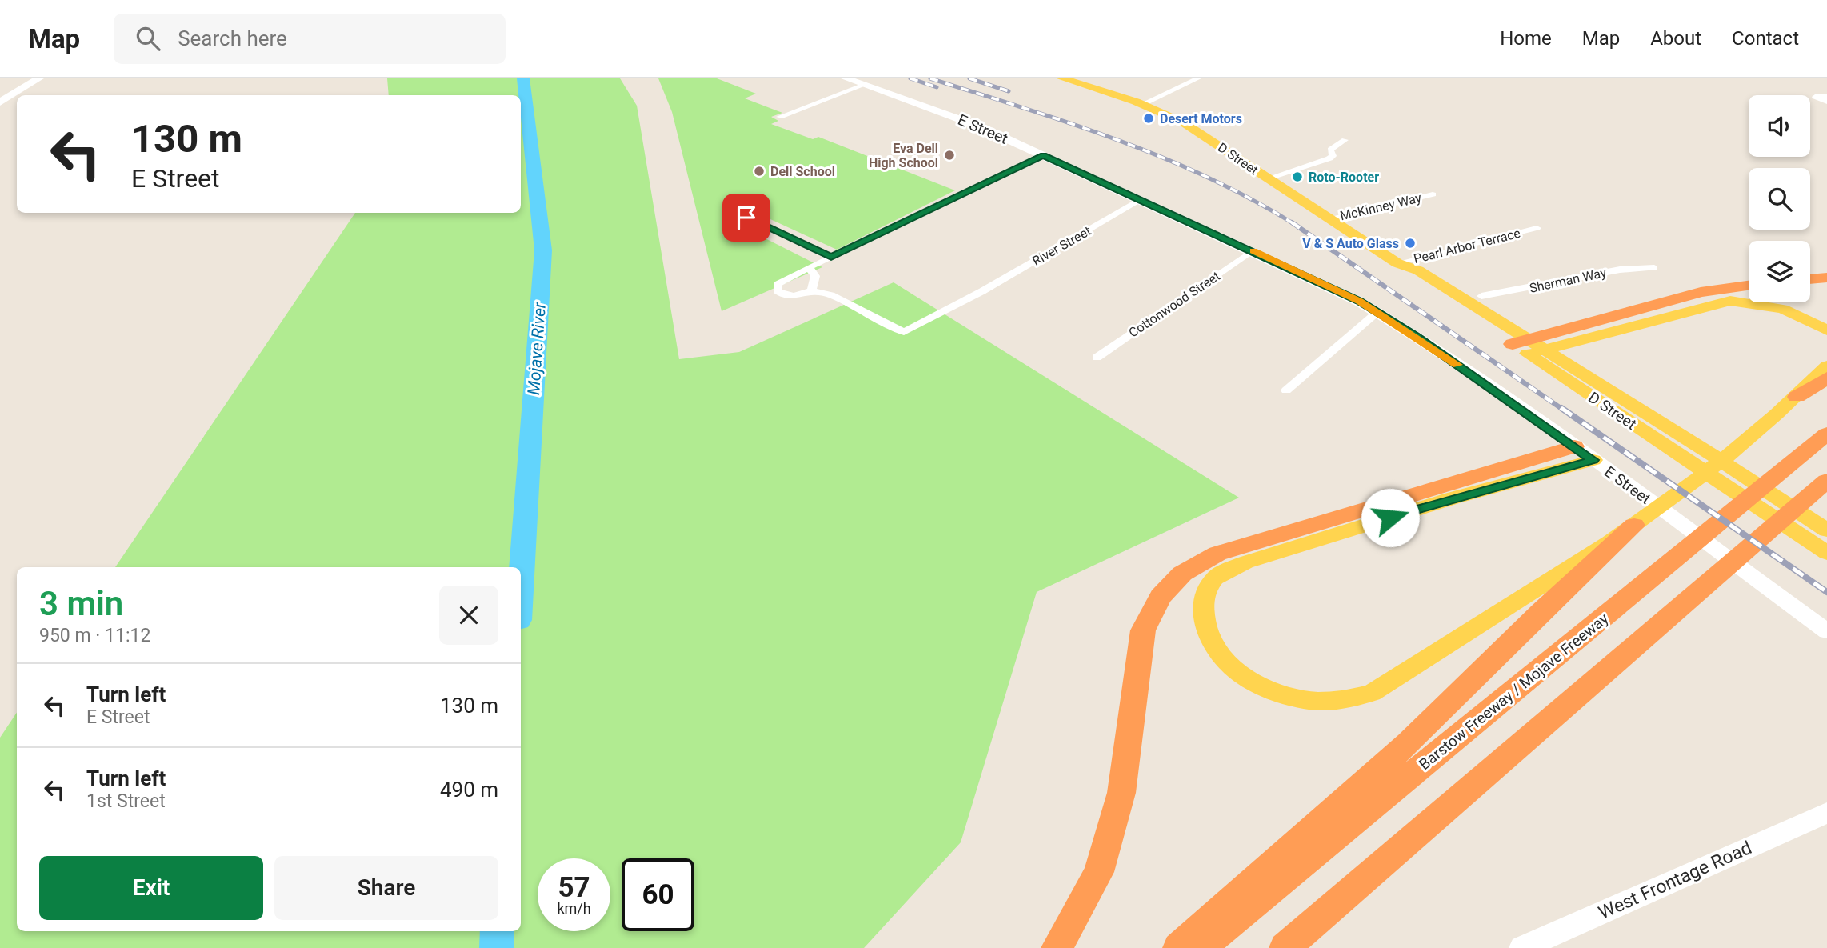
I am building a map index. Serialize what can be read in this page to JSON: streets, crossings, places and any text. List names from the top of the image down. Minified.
{"streets":{"highway":["Barstow Freeway / Mojave Freeway"],"main road":["D Street"],"street":["E Street","McKinney Way","River Street","Pearl Arbor Terrace","Sherman Way","Cottonwood Street","West Frontage Road"]},"crossings":[["E Street","River Street"],["E Street","Cottonwood Street"],["D Street","McKinney Way"],["D Street","Pearl Arbor Terrace"]],"water":["Mojave River"],"places":["Desert Motors","Eva Dell High School","Dell School","Roto-Rooter","V & S Auto Glass"],"page":{"header":"Map","search":"Search here","nav":["Home","Map","About","Contact"],"turn":["130 m","E Street"],"heading":["3 min","950 m · 11:12"],"list":[{"name":"Turn left","note":"E Street","value":"130 m"},{"name":"Turn left","note":"1st Street","value":"490 m"}],"buttons":["Exit","Share"],"speed":"57 km/h","limit":"60"}}
